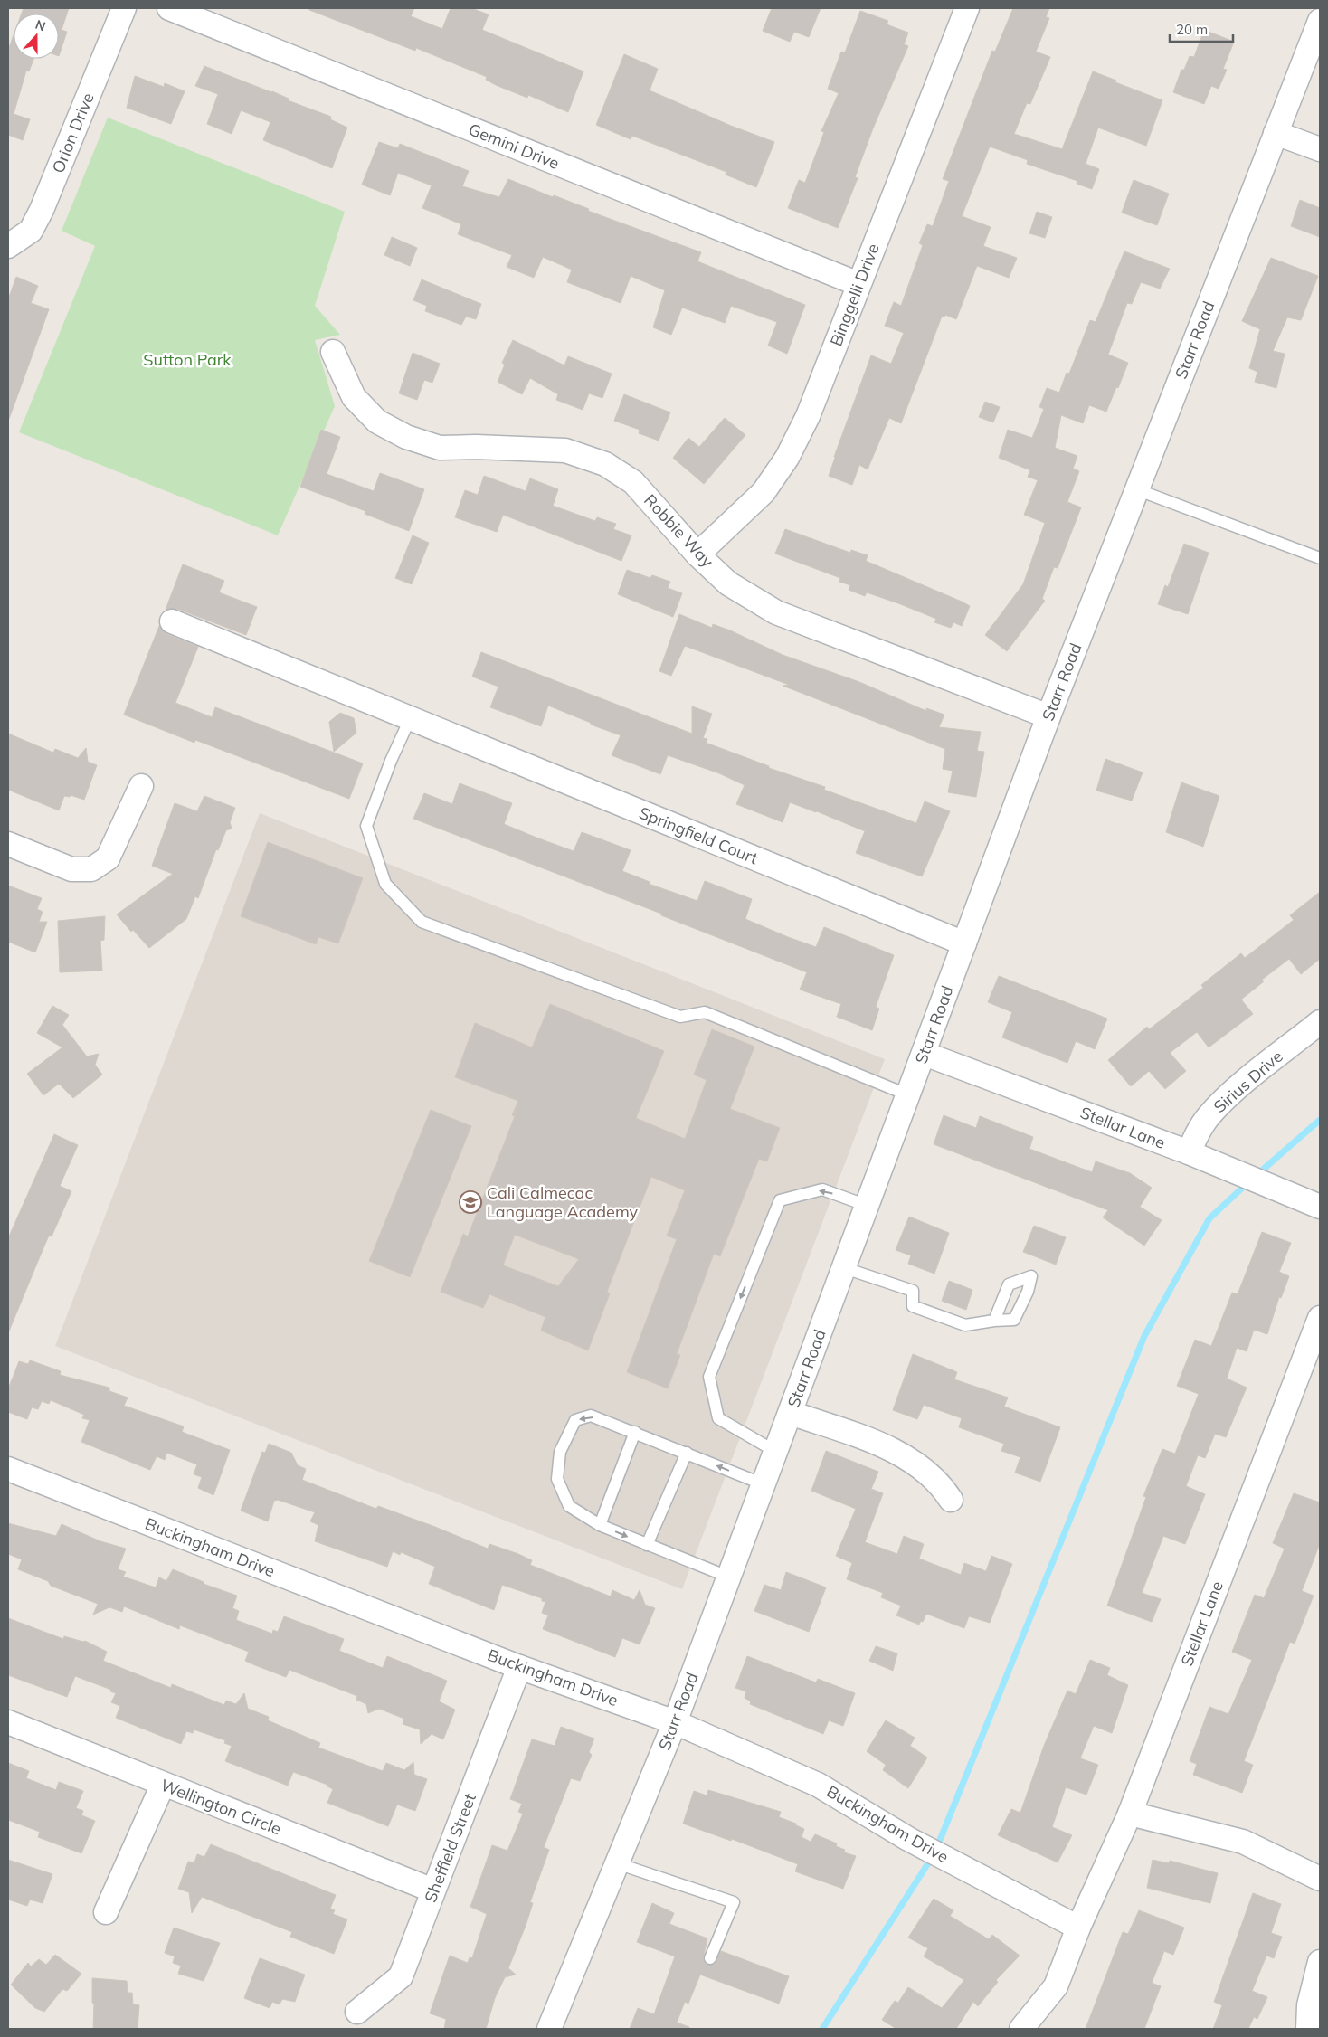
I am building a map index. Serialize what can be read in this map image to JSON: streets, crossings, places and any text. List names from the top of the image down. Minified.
{"streets":{"street":["Orion Drive","Gemini Drive","Binggelli Drive","Starr Road","Robbie Way","Springfield Court","Sirius Drive","Stellar Lane","Buckingham Drive","Wellington Circle","Sheffield Street"]},"crossings":[["Gemini Drive","Binggelli Drive"],["Binggelli Drive","Robbie Way"],["Starr Road","Robbie Way"],["Starr Road","Springfield Court"],["Starr Road","Stellar Lane"],["Starr Road","Buckingham Drive"],["Sirius Drive","Stellar Lane"],["Stellar Lane","Buckingham Drive"],["Buckingham Drive","Sheffield Street"],["Wellington Circle","Sheffield Street"]],"parks":["Sutton Park"],"places":{"school or university":["Cali Calmecac Language Academy"]},"scale_bar":"20 m","north":"top"}
